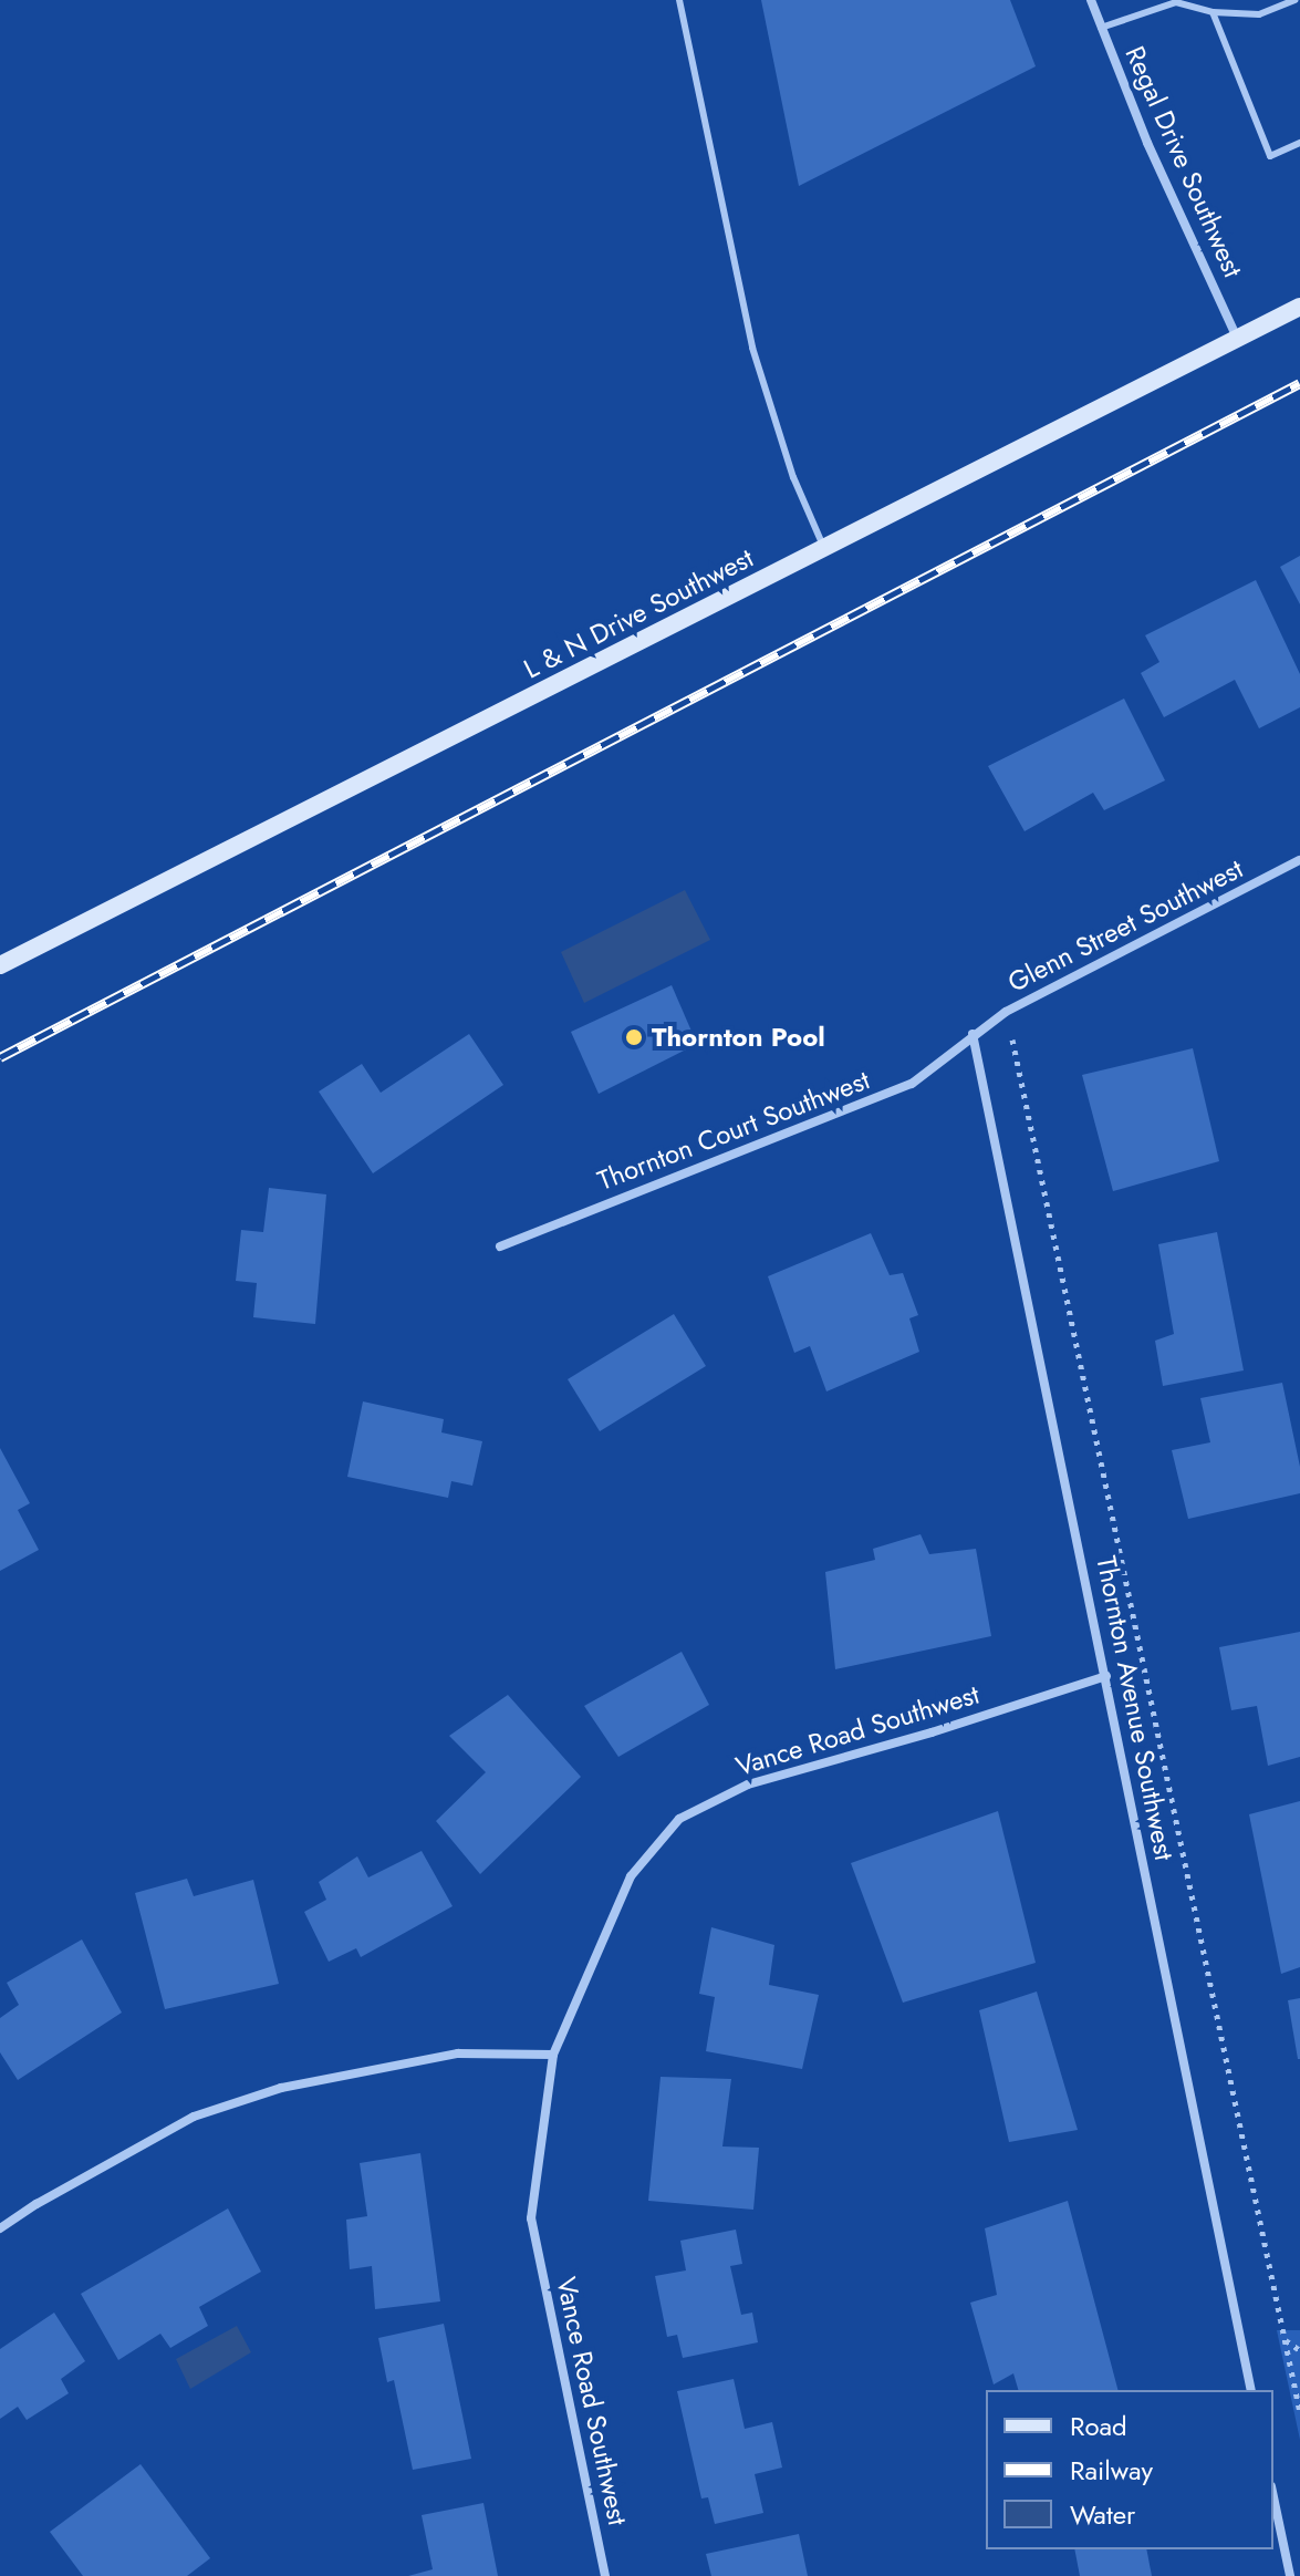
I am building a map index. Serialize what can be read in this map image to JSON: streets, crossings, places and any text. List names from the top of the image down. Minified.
{"streets":{"street":["Regal Drive Southwest","L & N Drive Southwest","Glenn Street Southwest","Thornton Court Southwest","Thornton Avenue Southwest","Vance Road Southwest"]},"crossings":[["Regal Drive Southwest","L & N Drive Southwest"],["Glenn Street Southwest","Thornton Court Southwest"],["Glenn Street Southwest","Thornton Avenue Southwest"],["Thornton Court Southwest","Thornton Avenue Southwest"],["Thornton Avenue Southwest","Vance Road Southwest"]],"places":["Thornton Pool"],"legend":["Road","Railway","Water"]}
